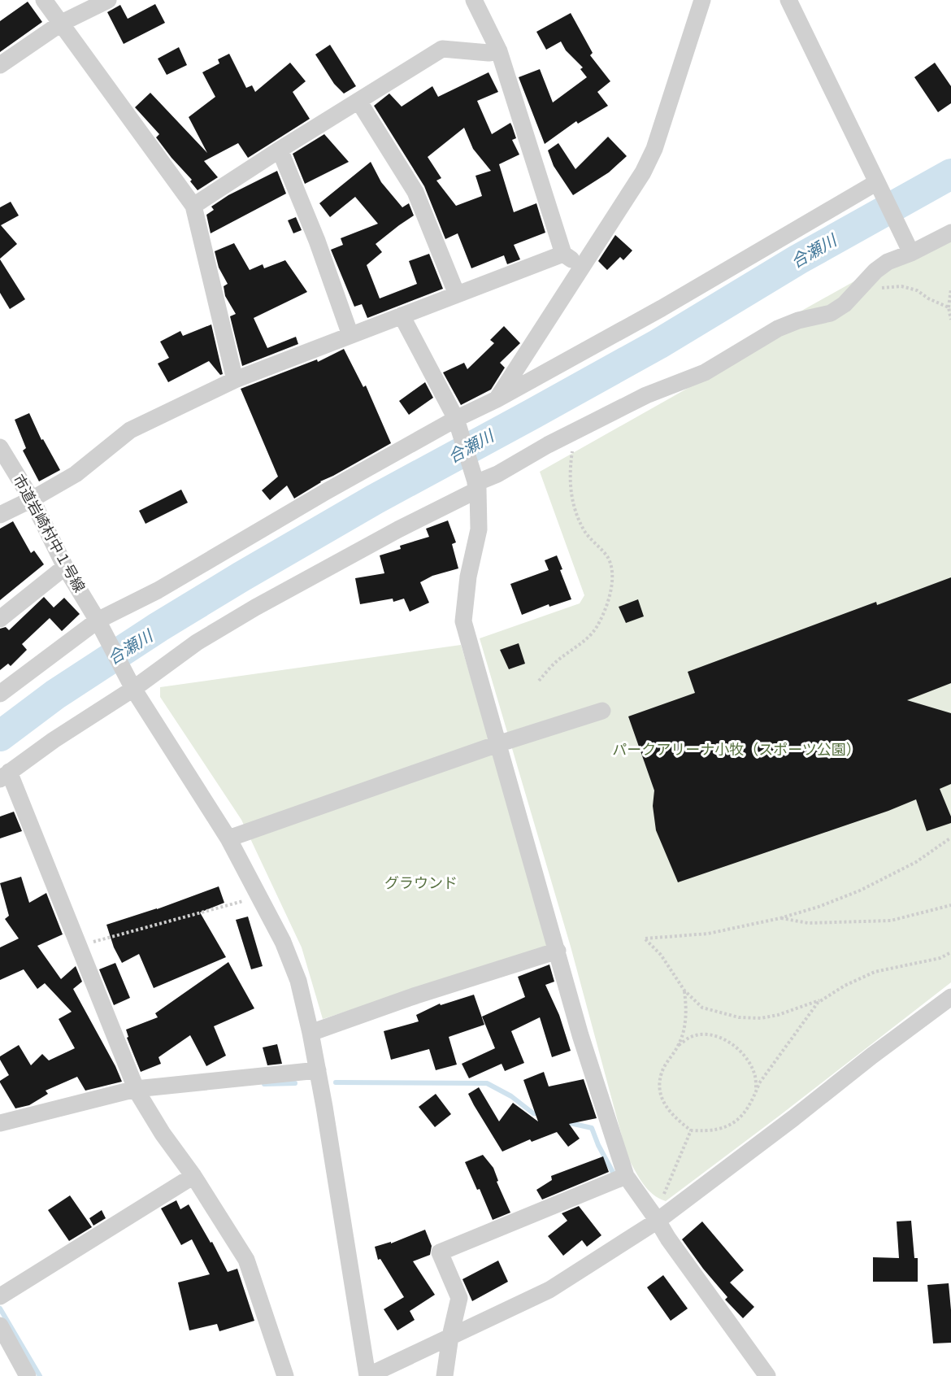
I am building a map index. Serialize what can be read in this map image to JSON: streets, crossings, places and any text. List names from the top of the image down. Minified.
{"streets":{"street":["市道岩崎村中１号線"]},"water":["合瀬川"],"parks":["パークアリーナ小牧（スポーツ公園）","グラウンド"]}
